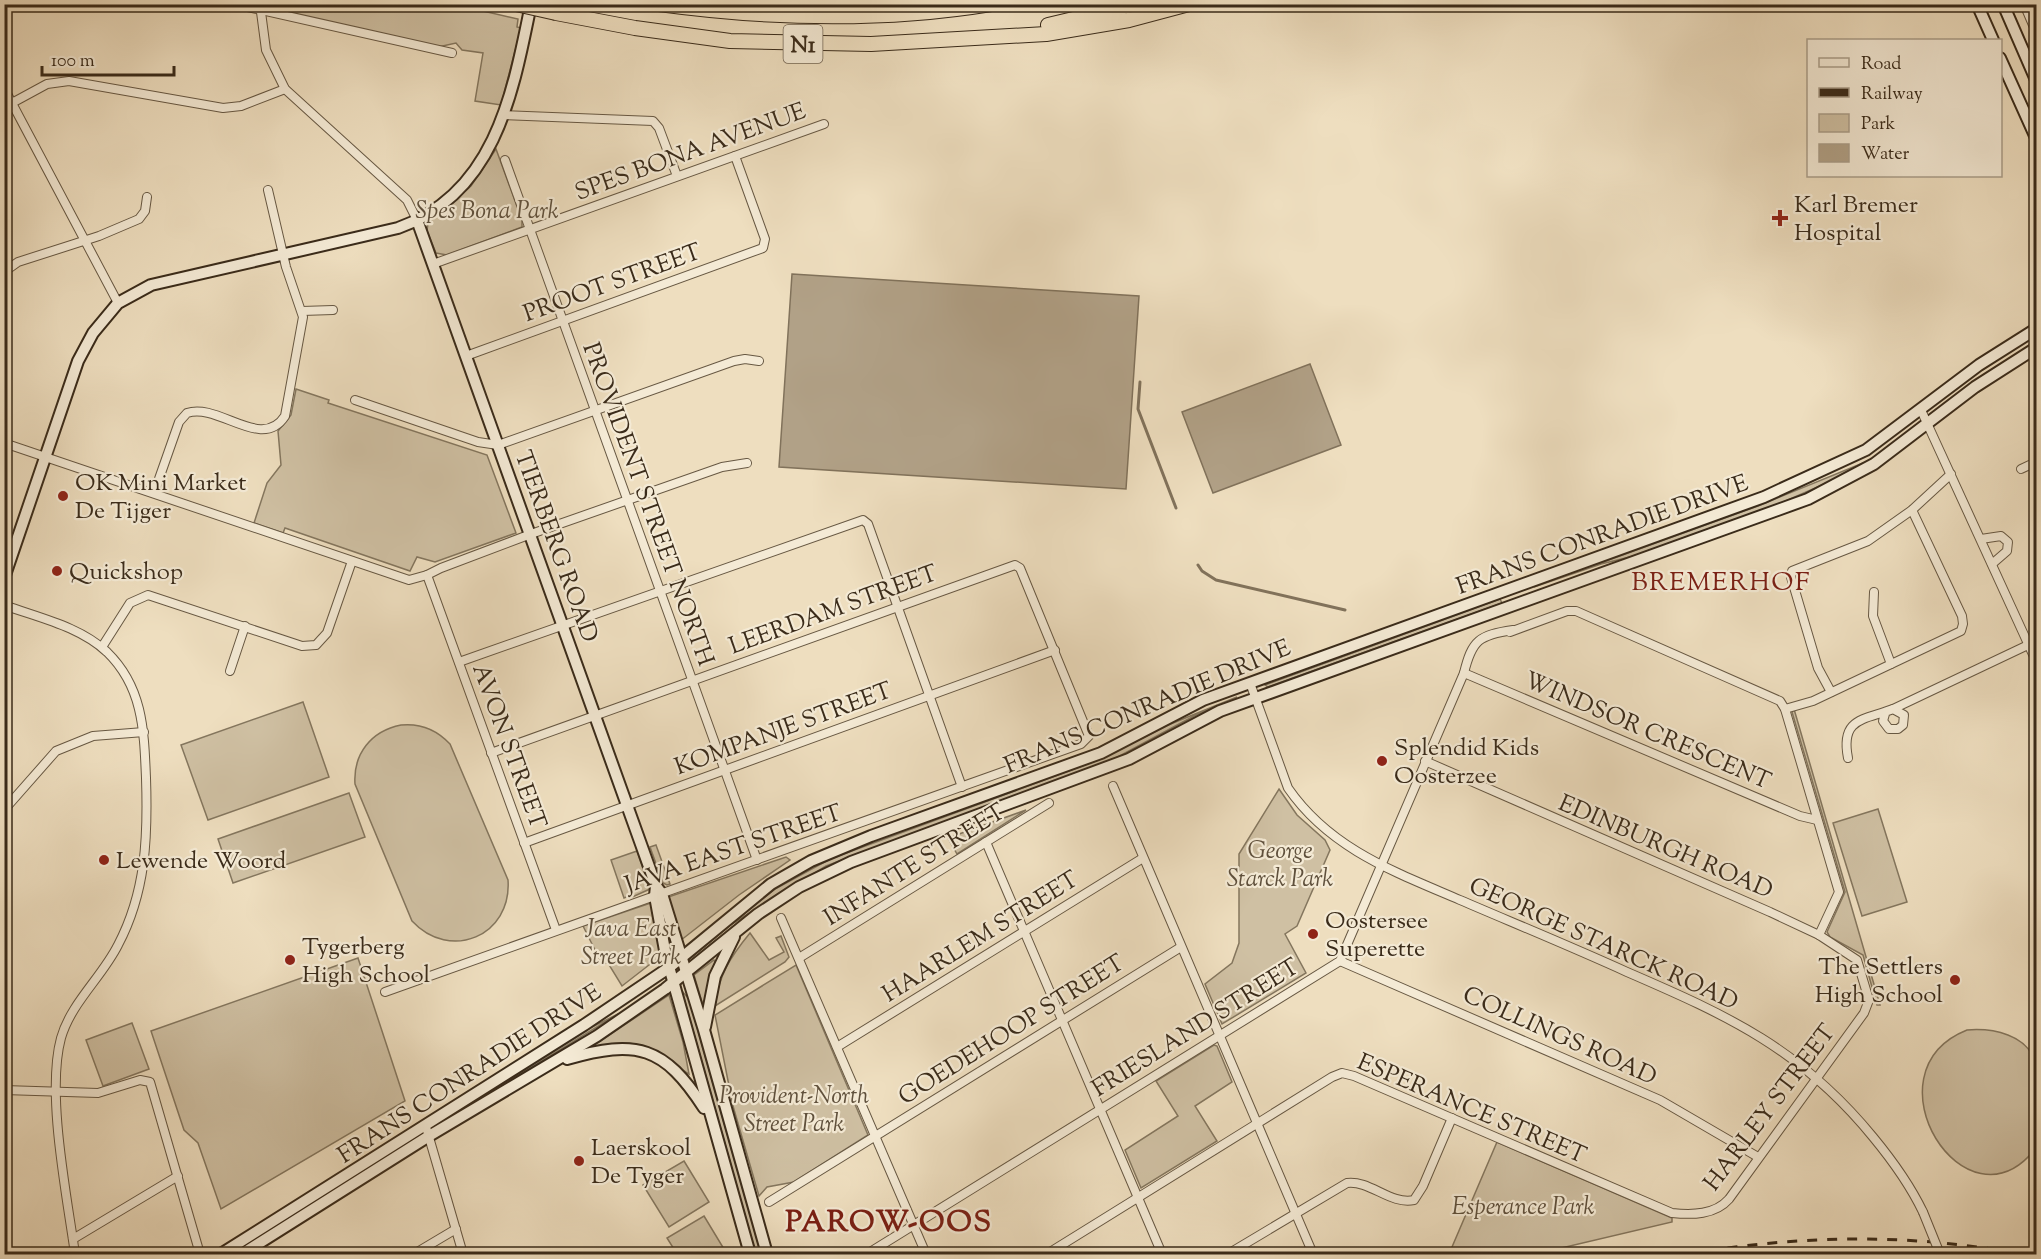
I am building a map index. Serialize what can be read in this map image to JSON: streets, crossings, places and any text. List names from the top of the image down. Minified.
{"streets":{"highway":["N1"],"main road":["FRANS CONRADIE DRIVE","TIERBERG ROAD"],"street":["SPES BONA AVENUE","PROOT STREET","PROVIDENT STREET NORTH","LEERDAM STREET","KOMPANJE STREET","WINDSOR CRESCENT","AVON STREET","EDINBURGH ROAD","JAVA EAST STREET","INFANTE STREET","HAARLEM STREET","GEORGE STARCK ROAD","FRIESLAND STREET","GOEDEHOOP STREET","COLLINGS ROAD","HARLEY STREET","ESPERANCE STREET"]},"crossings":[["SPES BONA AVENUE","PROOT STREET"],["SPES BONA AVENUE","PROVIDENT STREET NORTH"],["SPES BONA AVENUE","TIERBERG ROAD"],["PROOT STREET","PROVIDENT STREET NORTH"],["PROOT STREET","TIERBERG ROAD"],["PROVIDENT STREET NORTH","LEERDAM STREET"],["PROVIDENT STREET NORTH","KOMPANJE STREET"],["PROVIDENT STREET NORTH","JAVA EAST STREET"],["FRANS CONRADIE DRIVE","TIERBERG ROAD"],["FRANS CONRADIE DRIVE","GEORGE STARCK ROAD"],["TIERBERG ROAD","LEERDAM STREET"],["TIERBERG ROAD","KOMPANJE STREET"],["TIERBERG ROAD","JAVA EAST STREET"],["LEERDAM STREET","KOMPANJE STREET"],["LEERDAM STREET","AVON STREET"],["LEERDAM STREET","JAVA EAST STREET"],["KOMPANJE STREET","AVON STREET"],["KOMPANJE STREET","JAVA EAST STREET"],["AVON STREET","JAVA EAST STREET"],["EDINBURGH ROAD","HARLEY STREET"],["GEORGE STARCK ROAD","HARLEY STREET"],["FRIESLAND STREET","COLLINGS ROAD"],["COLLINGS ROAD","HARLEY STREET"],["HARLEY STREET","ESPERANCE STREET"]],"districts":["BREMERHOF","PAROW-OOS"],"parks":["Spes Bona Park","George Starck Park","Java East Street Park","Provident-North Street Park","Esperance Park"],"places":{"health":["Karl Bremer Hospital"],"other":["OK Mini Market De Tijger","Quickshop","Splendid Kids Oosterzee","Lewende Woord","Oostersee Superette","Tygerberg High School","The Settlers High School","Laerskool De Tyger"]},"legend":["Road","Railway","Park","Water"],"scale_bar":"100 m"}
